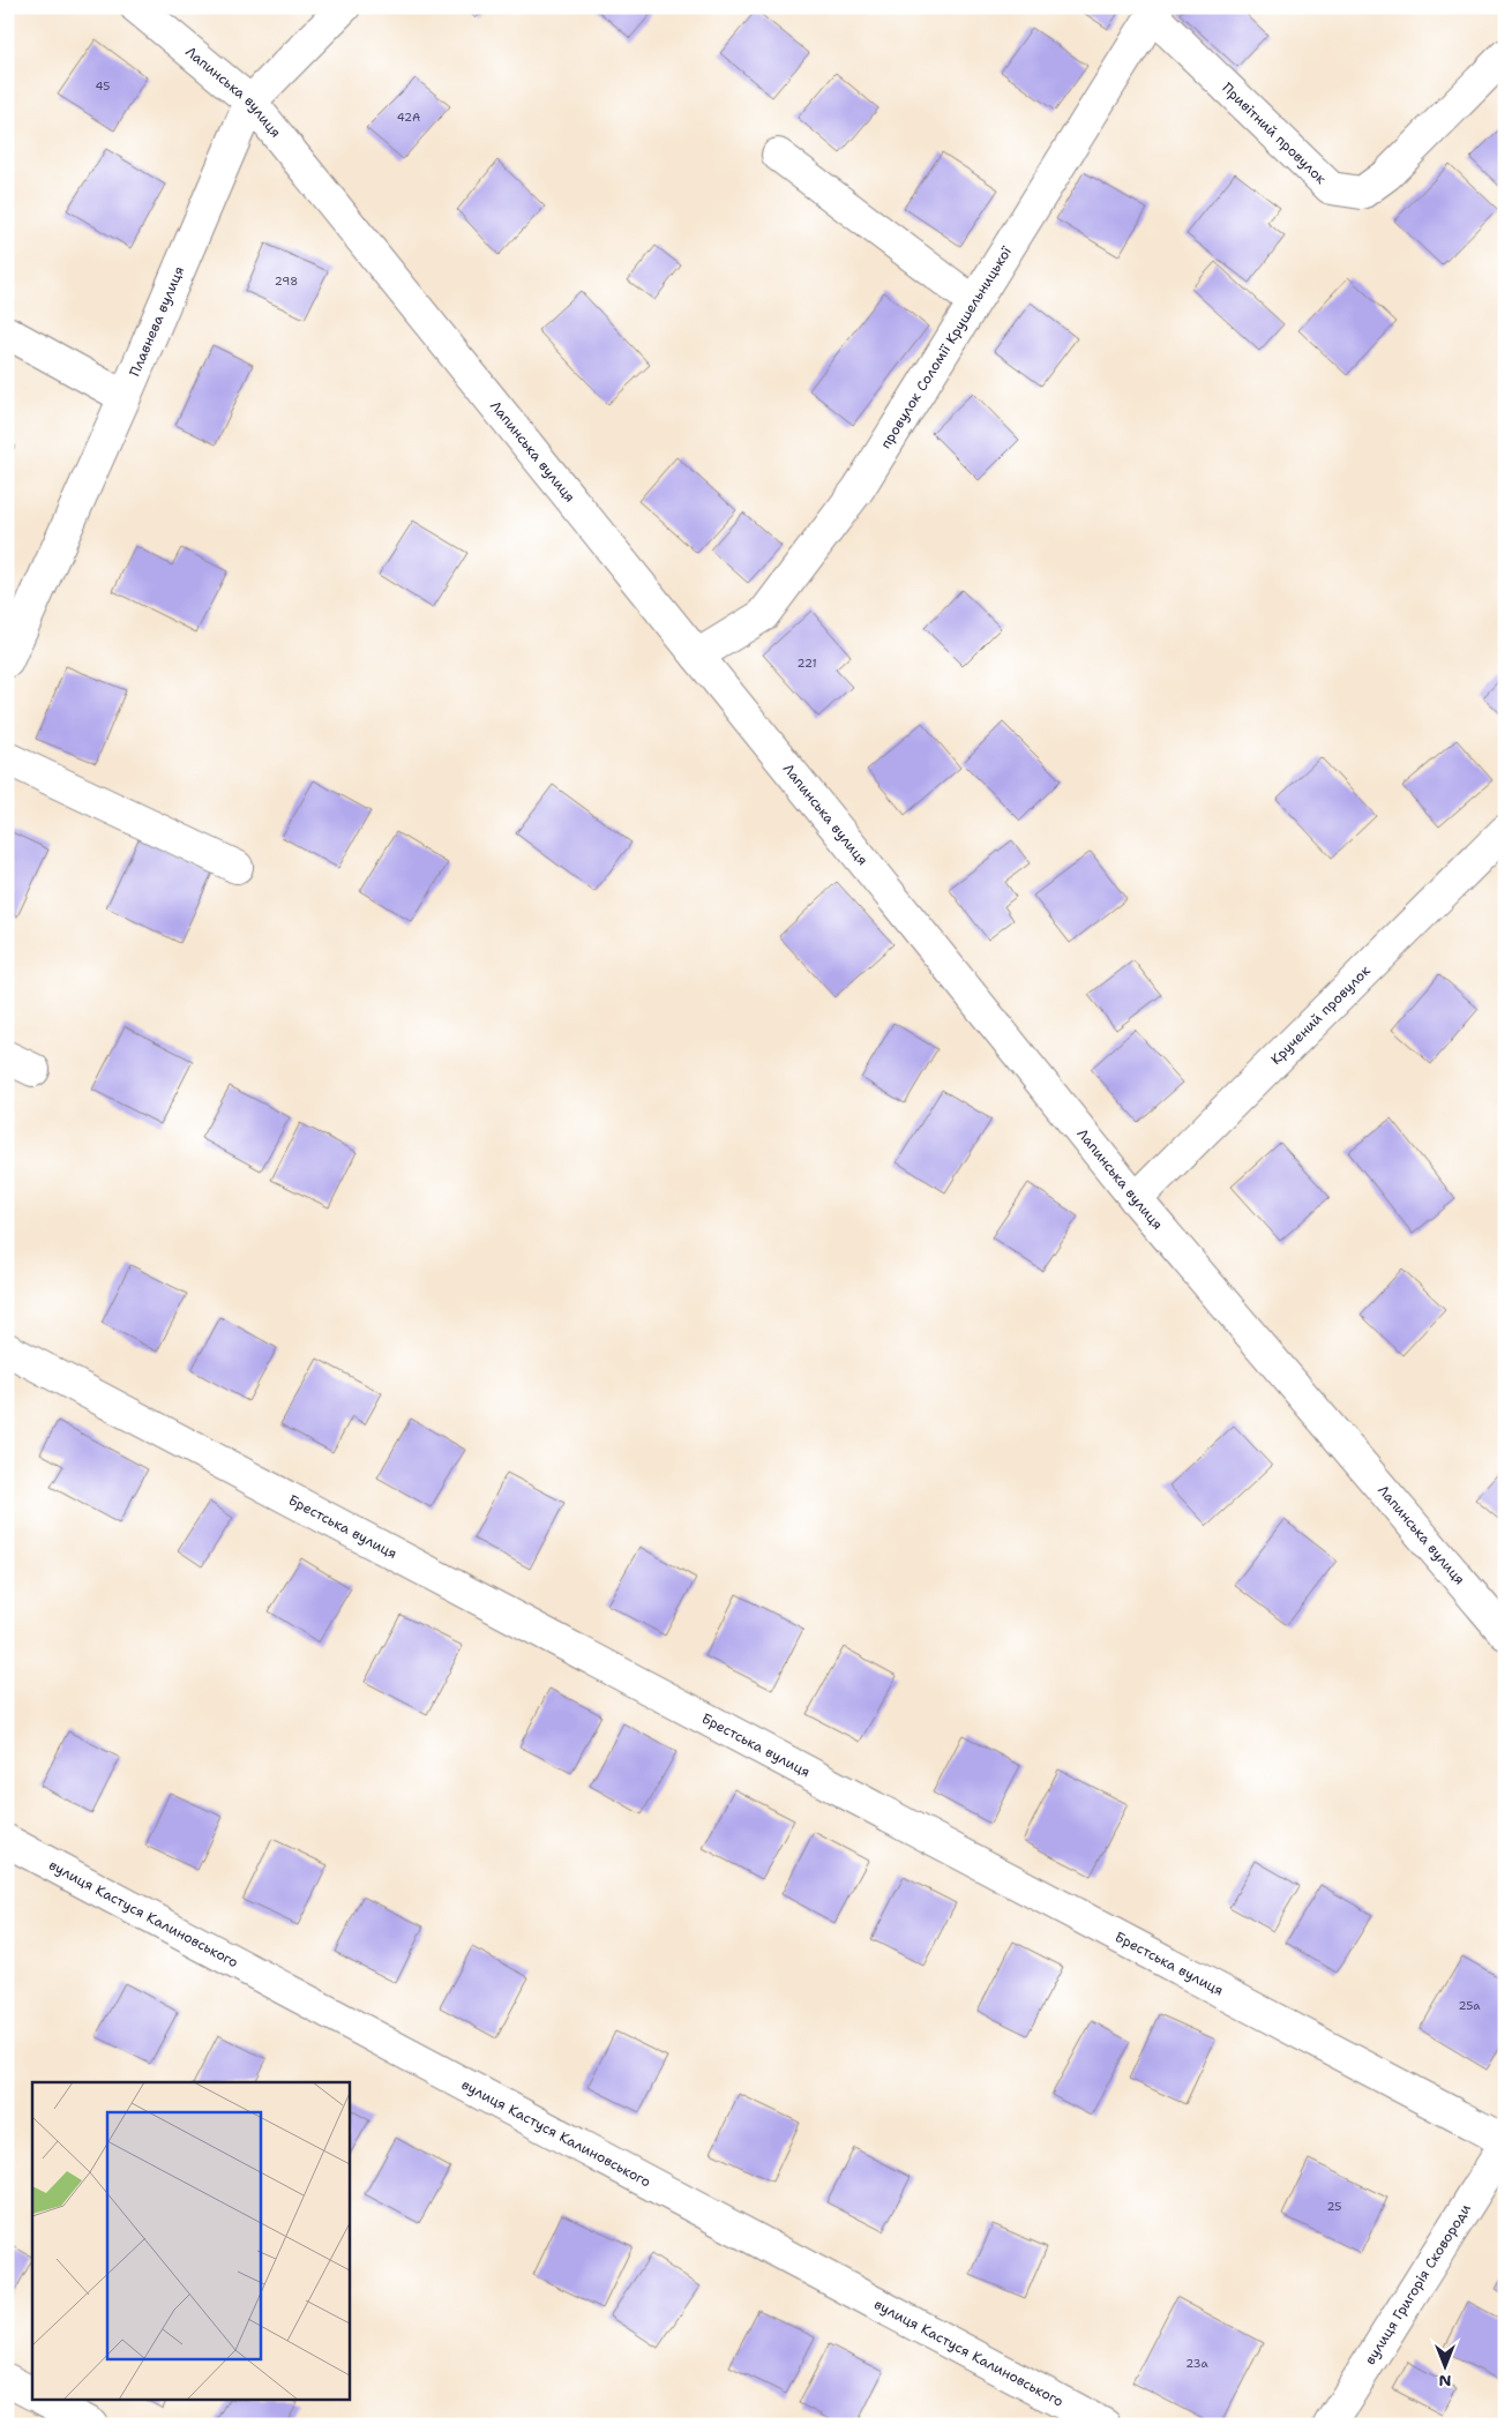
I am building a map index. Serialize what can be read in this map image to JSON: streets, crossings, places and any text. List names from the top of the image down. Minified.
{"streets":{"street":["Лапинська вулиця","Привітний провулок","Плавнева вулиця","провулок Соломії Крушельницької","Кручений провулок","Брестська вулиця","вулиця Кастуся Калиновського","вулиця Григорія Сковороди"]},"crossings":[["Лапинська вулиця","Плавнева вулиця"],["Лапинська вулиця","провулок Соломії Крушельницької"],["Лапинська вулиця","Кручений провулок"],["Привітний провулок","провулок Соломії Крушельницької"],["Брестська вулиця","вулиця Григорія Сковороди"]],"house_numbers":["45","42А","298","221","25а","25","23а"],"north":"bottom"}
